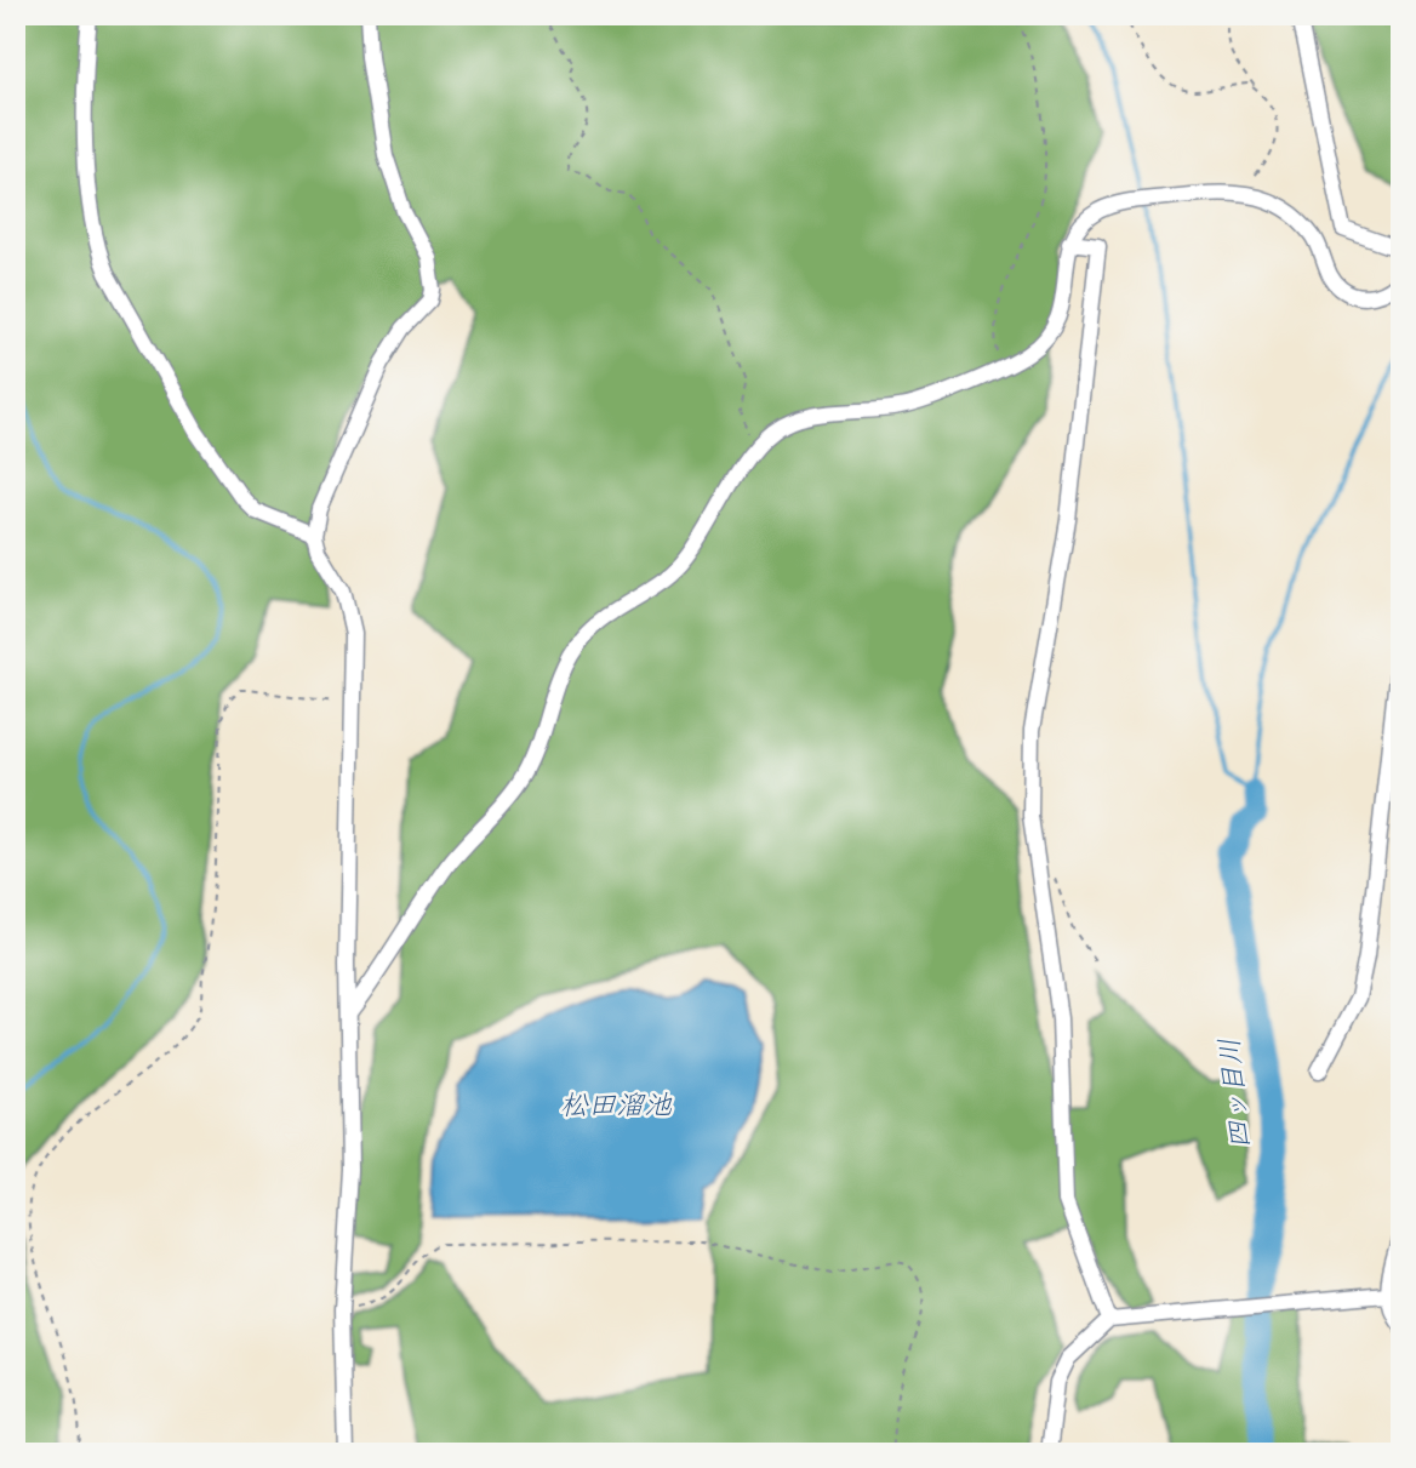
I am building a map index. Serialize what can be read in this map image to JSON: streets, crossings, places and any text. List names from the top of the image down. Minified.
{"water":["四ッ目川","松田溜池"]}
